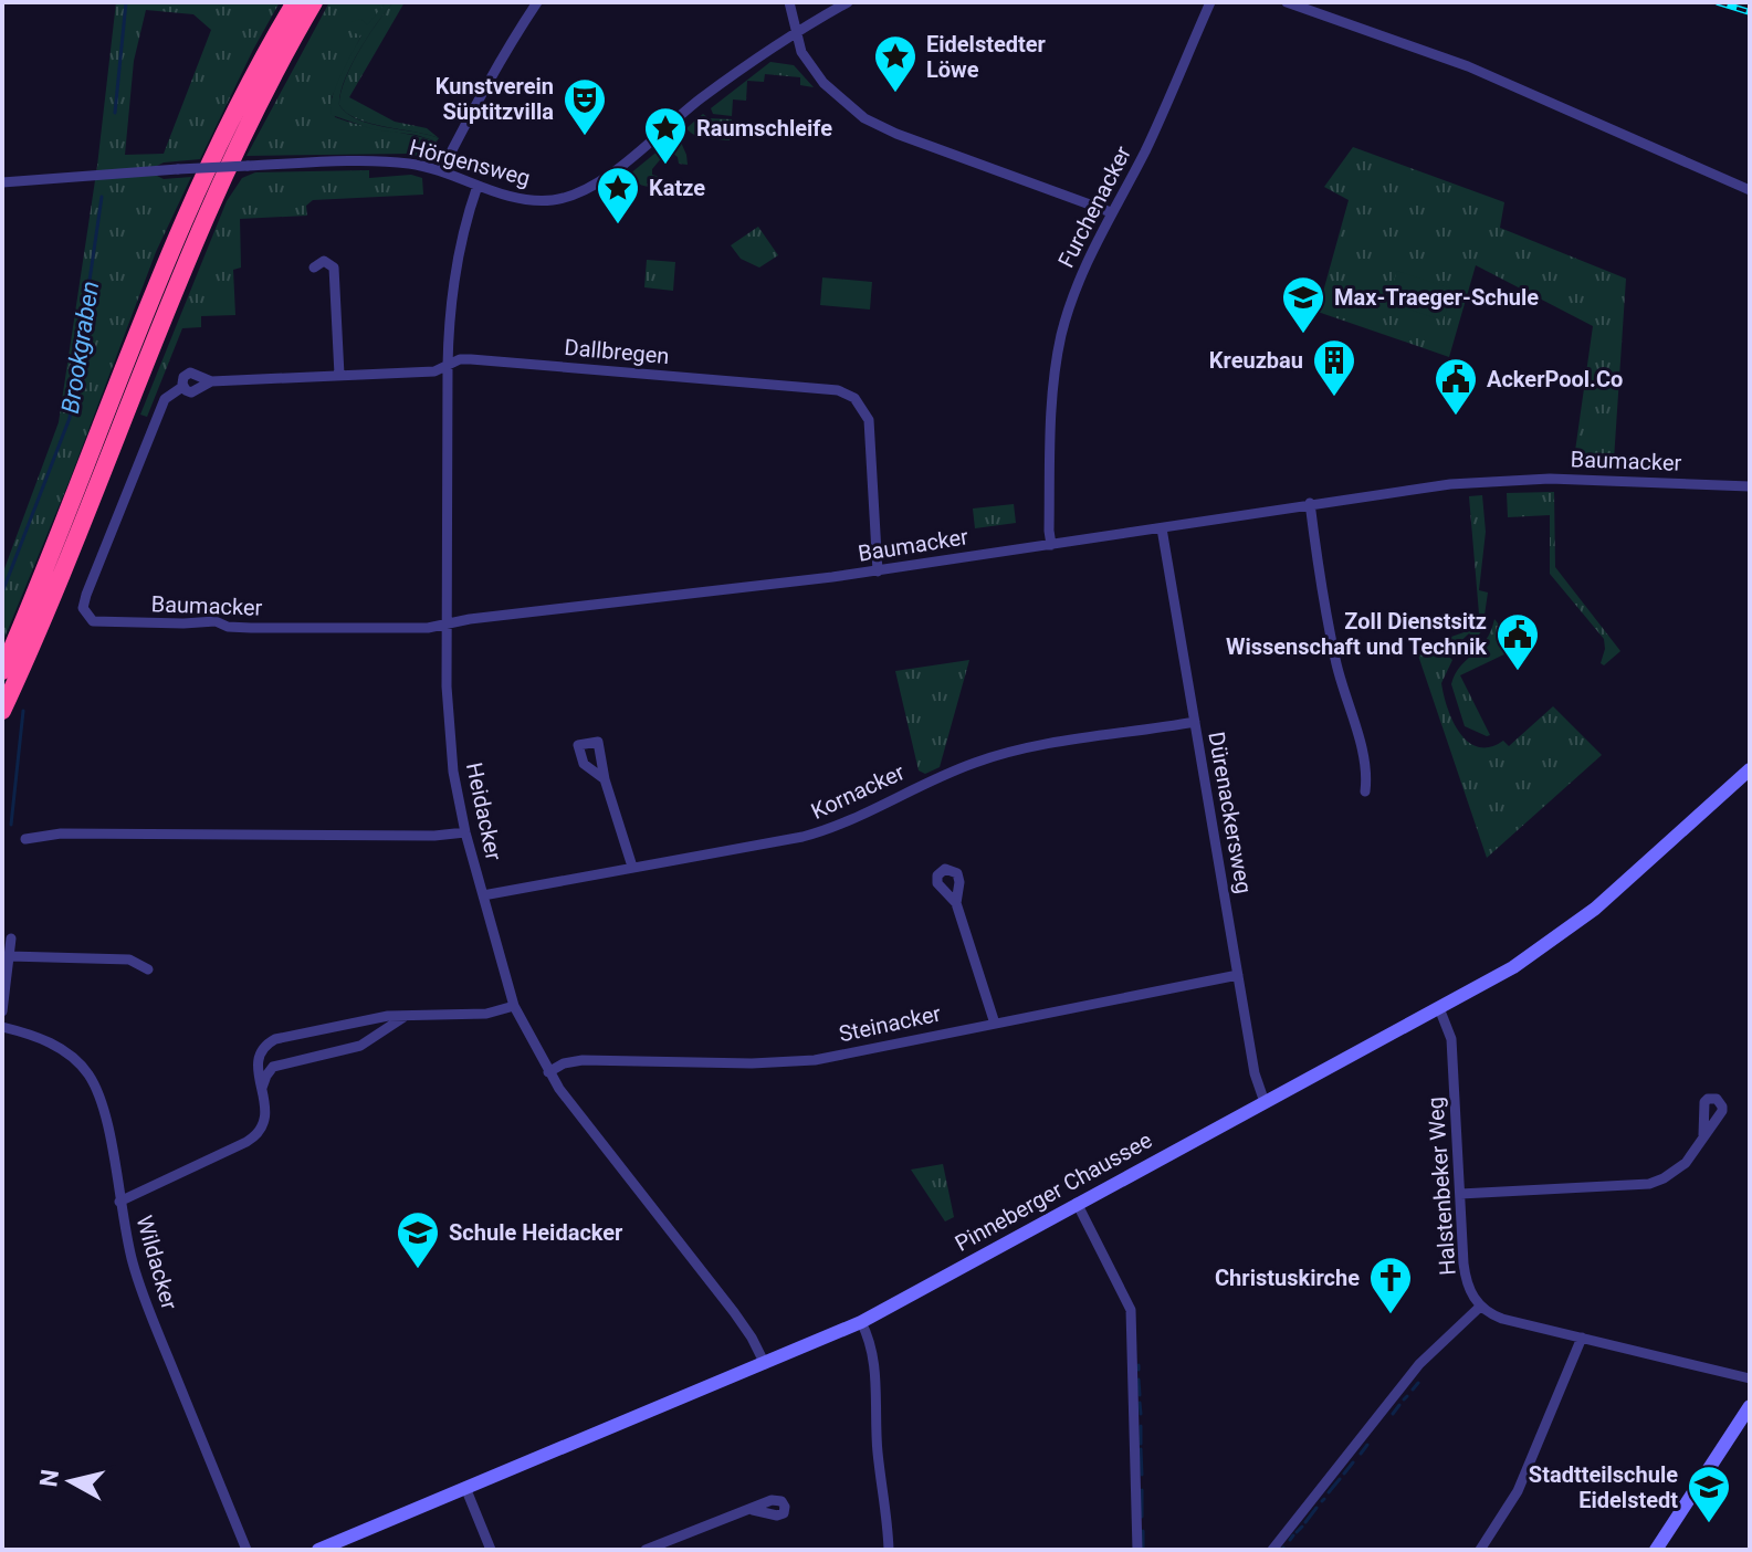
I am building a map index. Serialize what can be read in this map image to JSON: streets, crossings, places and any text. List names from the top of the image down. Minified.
{"streets":{"main road":["Pinneberger Chaussee"],"street":["Hörgensweg","Furchenacker","Dallbregen","Baumacker","Kornacker","Heidacker","Dürenackersweg","Steinacker","Halstenbeker Weg","Wildacker"]},"crossings":[["Hörgensweg","Heidacker"],["Furchenacker","Baumacker"],["Dallbregen","Baumacker"],["Dallbregen","Heidacker"],["Baumacker","Heidacker"],["Baumacker","Dürenackersweg"],["Kornacker","Heidacker"],["Kornacker","Dürenackersweg"],["Heidacker","Steinacker"],["Heidacker","Pinneberger Chaussee"],["Dürenackersweg","Steinacker"],["Dürenackersweg","Pinneberger Chaussee"],["Halstenbeker Weg","Pinneberger Chaussee"]],"water":["Brookgraben"],"places":{"place":["Eidelstedter Löwe","Raumschleife","Katze"],"theatre":["Kunstverein Süptitzvilla"],"school or university":["Max-Traeger-Schule","Schule Heidacker","Stadtteilschule Eidelstedt"],"building":["Kreuzbau"],"public building":["AckerPool.Co","Zoll Dienstsitz Wissenschaft und Technik"],"church":["Christuskirche"]},"north":"left"}
